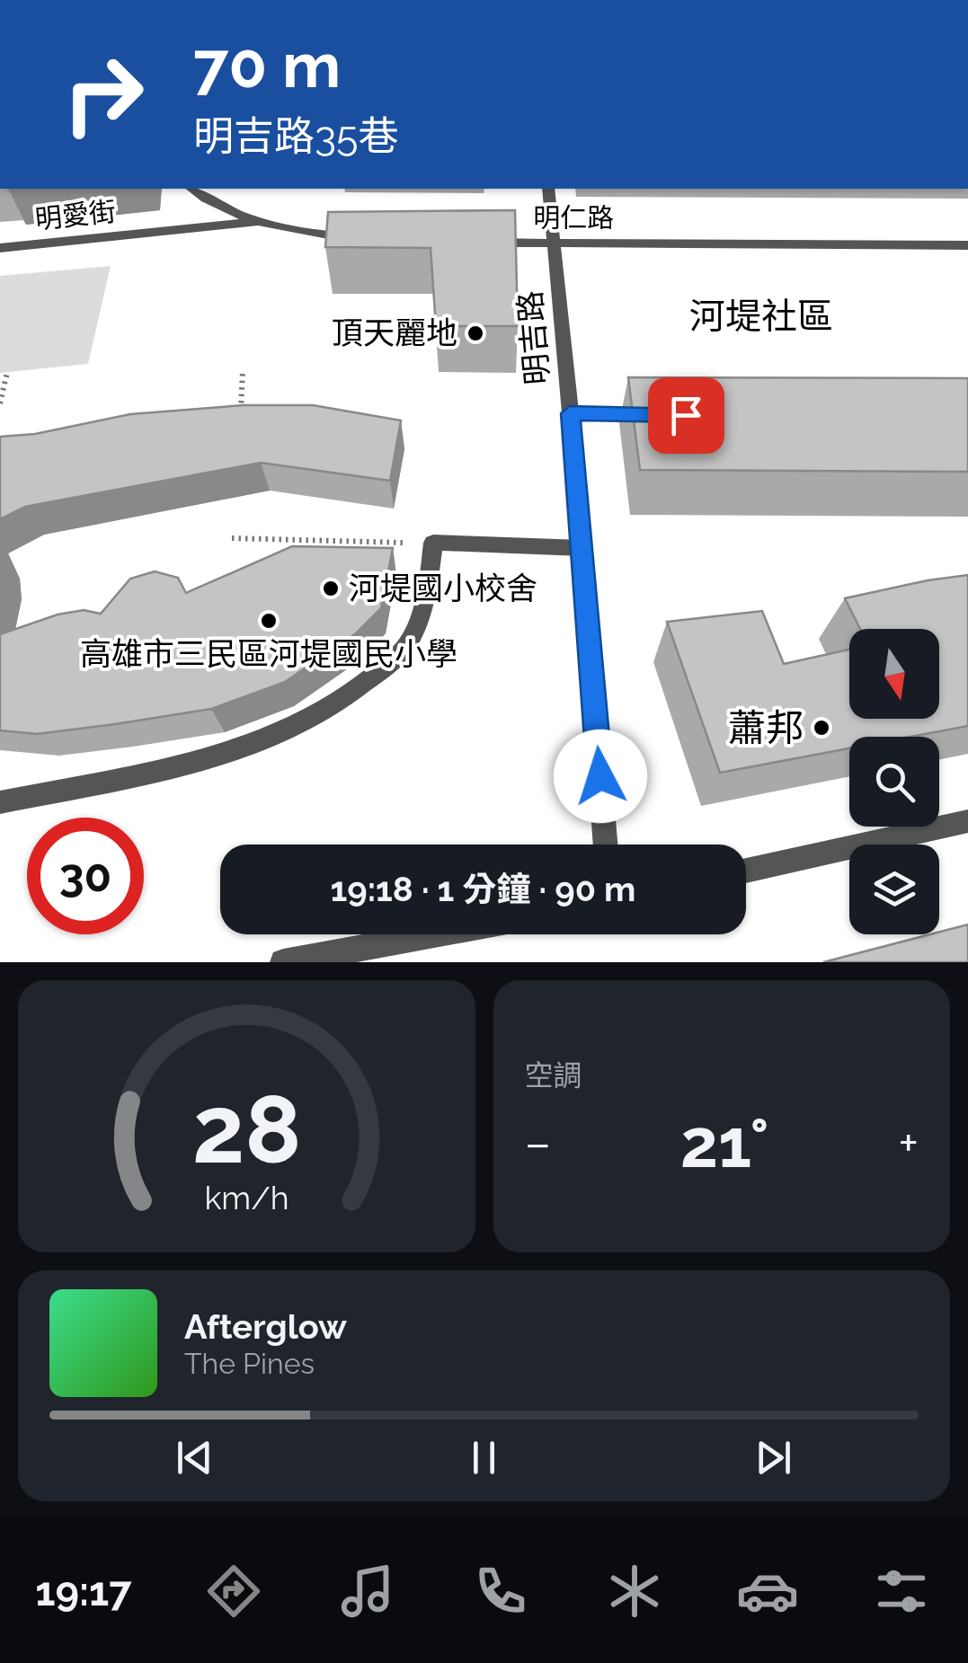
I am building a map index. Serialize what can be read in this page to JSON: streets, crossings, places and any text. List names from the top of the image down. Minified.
{"streets":{"street":["明愛街","明仁路","明吉路"]},"crossings":[["明仁路","明吉路"]],"districts":["河堤社區"],"places":["頂天麗地","河堤國小校舍","高雄市三民區河堤國民小學","蕭邦"],"north":"bottom","page":{"turn":["70 m","明吉路35巷"],"limit":"30","trip":"19:18 · 1 分鐘 · 90 m","tile":"空調","heat":["−","21°","+"],"song":["Afterglow","The Pines"],"tabs":"19:17","gauge":["28","km/h"]}}
